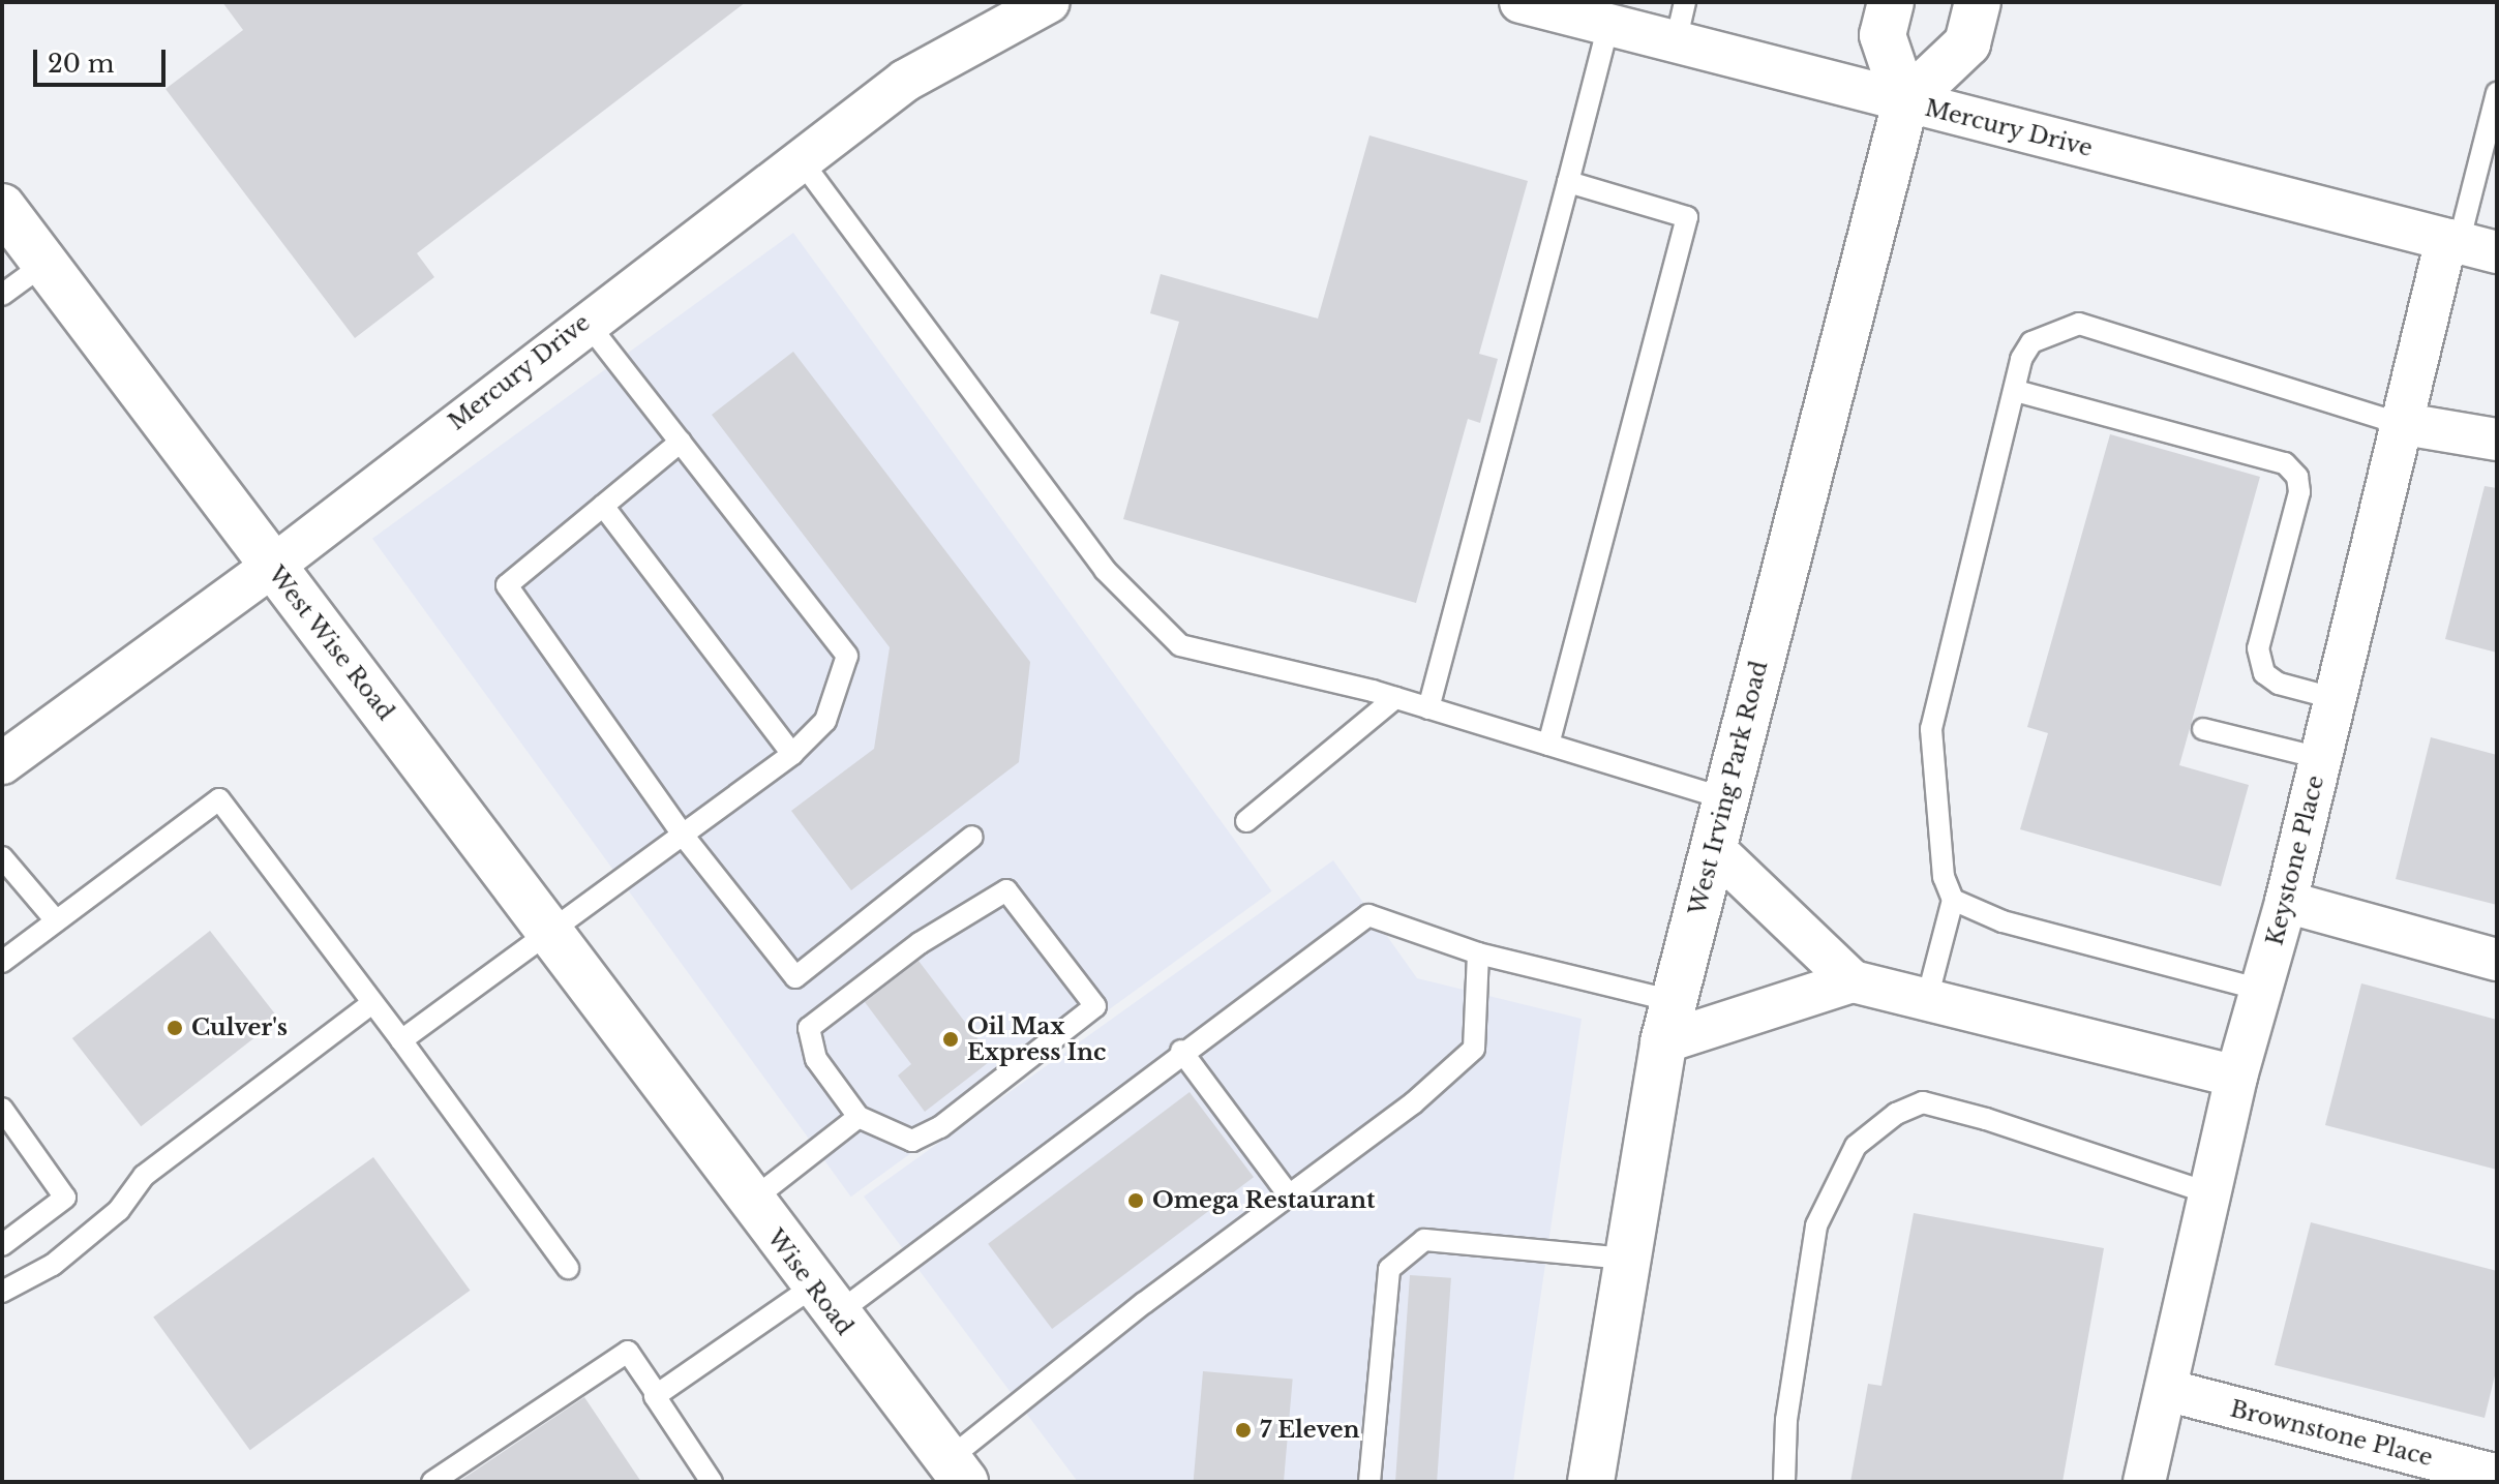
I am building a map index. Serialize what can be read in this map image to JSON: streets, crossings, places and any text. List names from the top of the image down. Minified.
{"streets":{"main road":["West Wise Road","West Irving Park Road","Wise Road"],"street":["Mercury Drive","Keystone Place","Brownstone Place"]},"crossings":[["Mercury Drive","West Wise Road"],["Mercury Drive","West Irving Park Road"],["Mercury Drive","Keystone Place"],["West Wise Road","Wise Road"],["Keystone Place","Brownstone Place"]],"places":["Culver's","Oil Max Express Inc","Omega Restaurant","7 Eleven"],"scale_bar":"20 m"}
